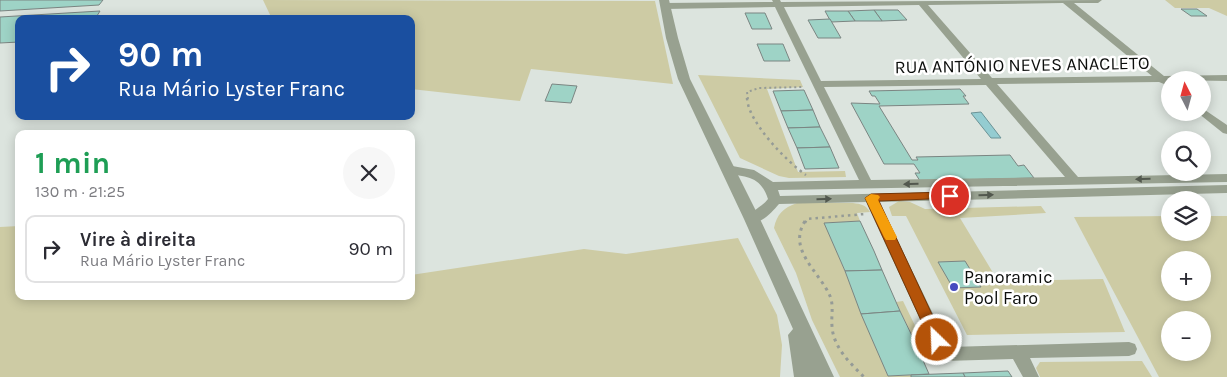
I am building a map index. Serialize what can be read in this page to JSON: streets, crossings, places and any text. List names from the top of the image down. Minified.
{"streets":{"street":["RUA ANTÓNIO NEVES ANACLETO"]},"places":["Panoramic Pool Faro"],"north":"top","page":{"turn":["90 m","Rua Mário Lyster Franc"],"map_buttons":["+","−"],"heading":["1 min","130 m · 21:25"],"list":[{"name":"Vire à direita","note":"Rua Mário Lyster Franc","value":"90 m"}]}}
